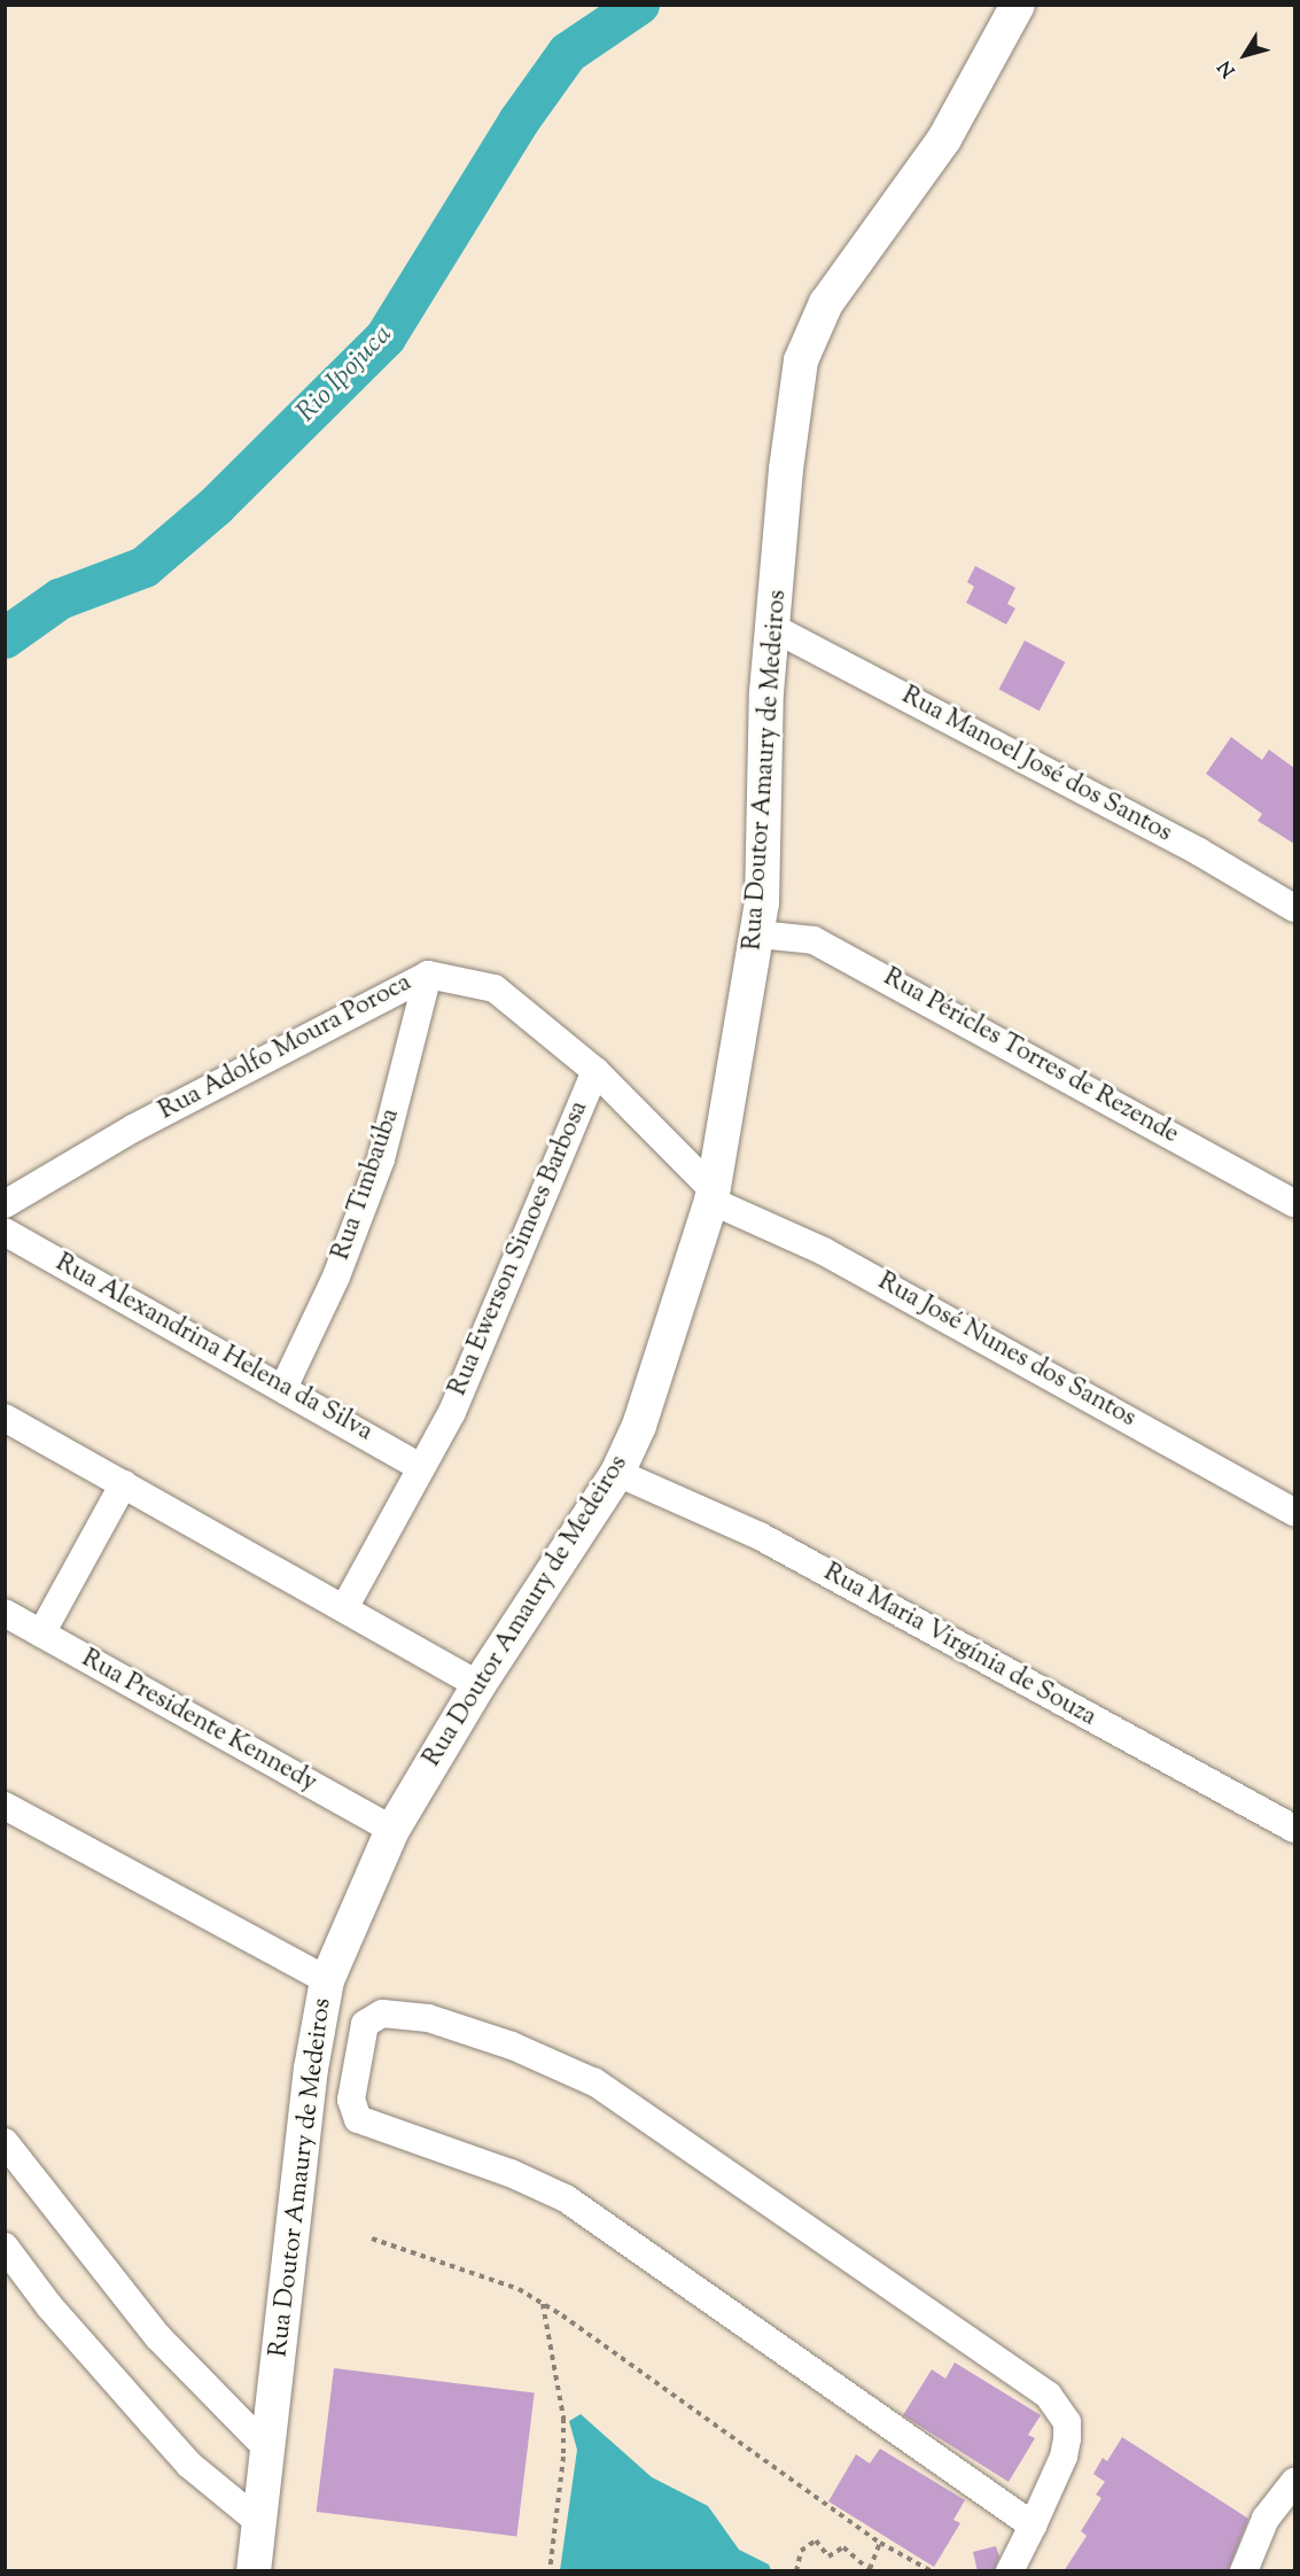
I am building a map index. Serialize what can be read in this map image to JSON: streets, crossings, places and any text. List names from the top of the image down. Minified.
{"streets":{"street":["Rua Manoel José dos Santos","Rua Doutor Amaury de Medeiros","Rua Adolfo Moura Poroca","Rua Péricles Torres de Rezende","Rua Timbaúba","Rua Ewerson Simoes Barbosa","Rua Alexandrina Helena da Silva","Rua José Nunes dos Santos","Rua Maria Virgínia de Souza","Rua Presidente Kennedy"]},"crossings":[["Rua Manoel José dos Santos","Rua Doutor Amaury de Medeiros"],["Rua Doutor Amaury de Medeiros","Rua Adolfo Moura Poroca"],["Rua Doutor Amaury de Medeiros","Rua Péricles Torres de Rezende"],["Rua Doutor Amaury de Medeiros","Rua José Nunes dos Santos"],["Rua Doutor Amaury de Medeiros","Rua Maria Virgínia de Souza"],["Rua Doutor Amaury de Medeiros","Rua Presidente Kennedy"],["Rua Adolfo Moura Poroca","Rua Timbaúba"],["Rua Adolfo Moura Poroca","Rua Ewerson Simoes Barbosa"],["Rua Adolfo Moura Poroca","Rua José Nunes dos Santos"],["Rua Timbaúba","Rua Alexandrina Helena da Silva"],["Rua Ewerson Simoes Barbosa","Rua Alexandrina Helena da Silva"]],"water":["Rio Ipojuca"],"north":"bottom left"}
